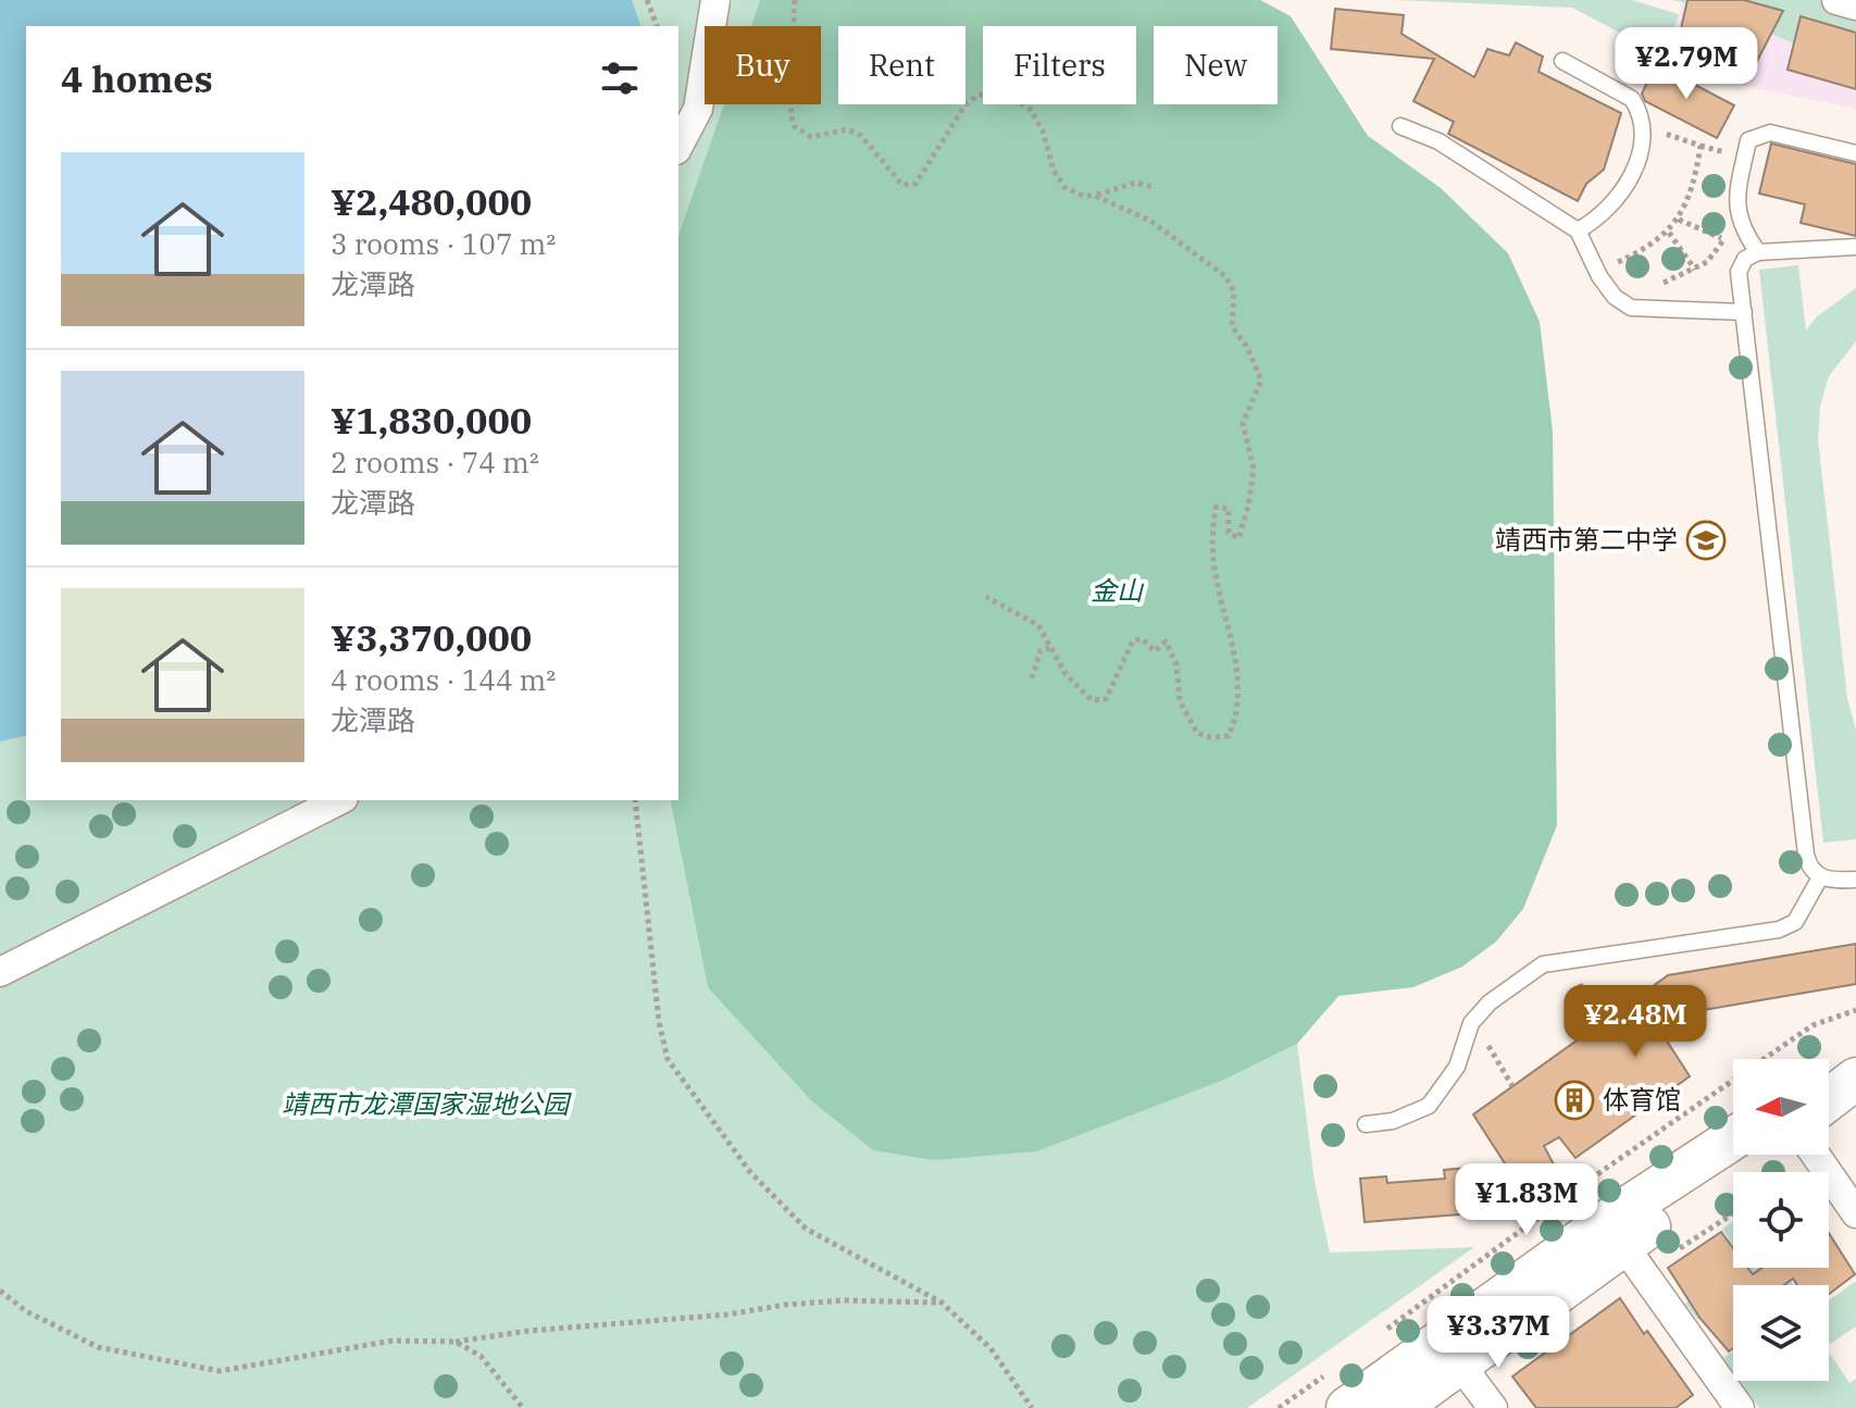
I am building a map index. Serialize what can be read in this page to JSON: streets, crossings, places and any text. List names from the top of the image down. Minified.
{"parks":["金山","靖西市龙潭国家湿地公园"],"places":{"school or university":["靖西市第二中学"],"building":["体育馆"]},"north":"left","page":{"chip":["Buy","Rent","Filters","New"],"heading":"4 homes","price":["¥2.79M","¥2.48M","¥1.83M","¥3.37M"],"list":[{"name":"¥2,480,000","note":"3 rooms · 107 m² · 龙潭路"},{"name":"¥1,830,000","note":"2 rooms · 74 m² · 龙潭路"},{"name":"¥3,370,000","note":"4 rooms · 144 m² · 龙潭路"}]}}
